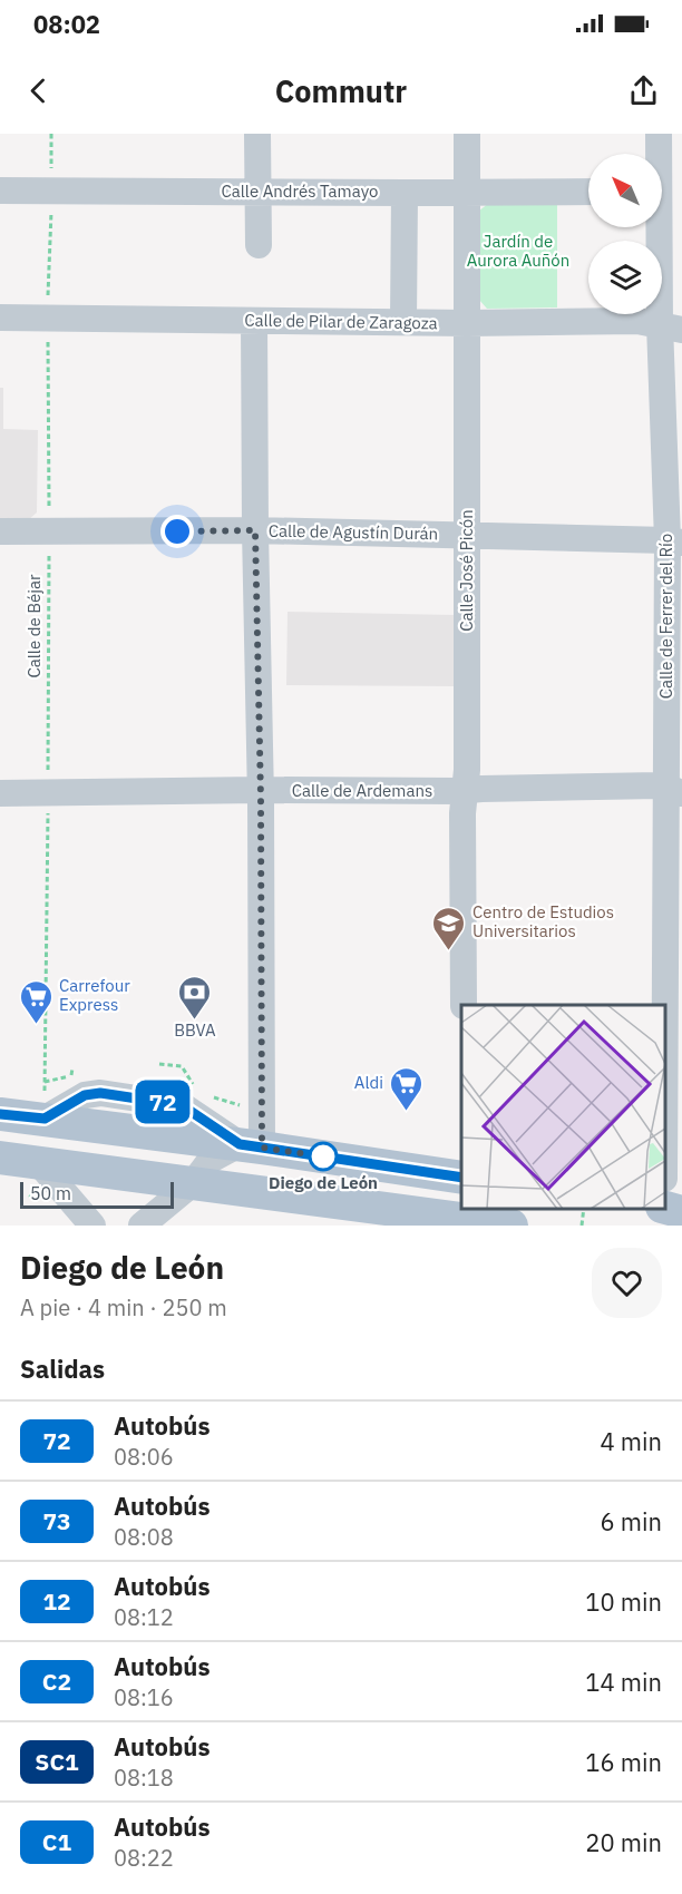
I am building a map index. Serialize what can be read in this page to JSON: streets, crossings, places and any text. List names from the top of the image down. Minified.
{"streets":{"street":["Calle Andrés Tamayo","Calle de Pilar de Zaragoza","Calle de Agustín Durán","Calle José Picón","Calle de Ferrer del Río","Calle de Ardemans"],"path":["Calle de Béjar"]},"crossings":[["Calle Andrés Tamayo","Calle José Picón"],["Calle Andrés Tamayo","Calle de Béjar"],["Calle de Pilar de Zaragoza","Calle José Picón"],["Calle de Pilar de Zaragoza","Calle de Ferrer del Río"],["Calle de Pilar de Zaragoza","Calle de Béjar"],["Calle de Agustín Durán","Calle José Picón"],["Calle de Agustín Durán","Calle de Ferrer del Río"],["Calle de Agustín Durán","Calle de Béjar"],["Calle José Picón","Calle de Ardemans"],["Calle de Ferrer del Río","Calle de Ardemans"],["Calle de Béjar","Calle de Ardemans"]],"parks":["Jardín de Aurora Auñón"],"places":{"school or university":["Centro de Estudios Universitarios"],"bank":["BBVA"],"supermarket":["Carrefour Express","Aldi"],"other":["Diego de León"]},"lines":["bus line 72"],"scale_bar":"50 m","north":"top left","page":{"status":"08:02","header":"Commutr","on_map":"72","scale":"50 m","heading":[["Diego de León","A pie · 4 min · 250 m"],"Salidas"],"list":[{"mark":"72","name":"Autobús","note":"08:06","value":"4 min"},{"mark":"73","name":"Autobús","note":"08:08","value":"6 min"},{"mark":"12","name":"Autobús","note":"08:12","value":"10 min"},{"mark":"C2","name":"Autobús","note":"08:16","value":"14 min"},{"mark":"SC1","name":"Autobús","note":"08:18","value":"16 min"},{"mark":"C1","name":"Autobús","note":"08:22","value":"20 min"}]}}
